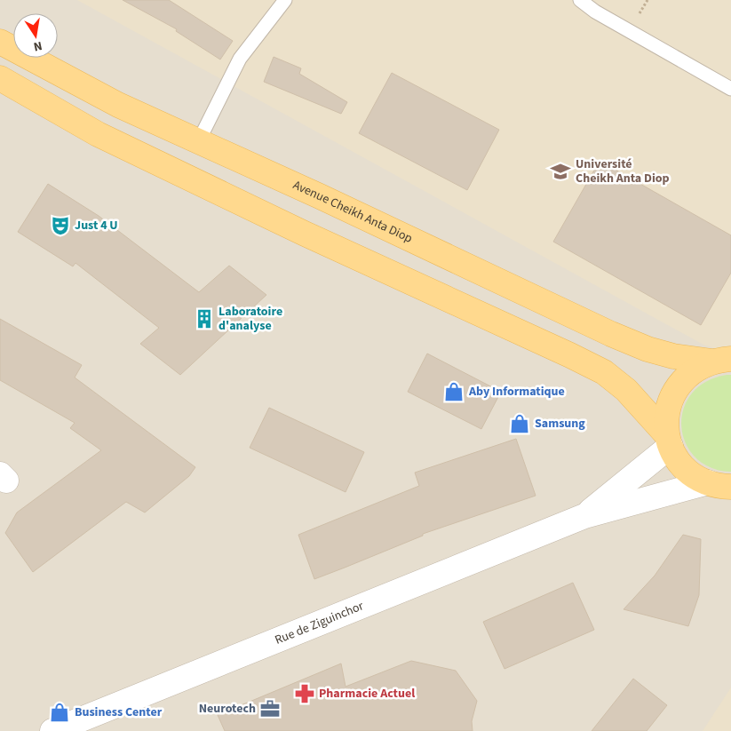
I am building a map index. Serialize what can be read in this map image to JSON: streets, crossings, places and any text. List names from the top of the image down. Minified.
{"streets":{"main road":["Avenue Cheikh Anta Diop"],"street":["Rue de Ziguinchor"]},"places":{"school or university":["Université Cheikh Anta Diop"],"theatre":["Just 4 U"],"building":["Laboratoire d'analyse"],"shop":["Aby Informatique","Samsung","Business Center"],"pharmacy":["Pharmacie Actuel"],"office":["Neurotech"]},"north":"bottom"}
